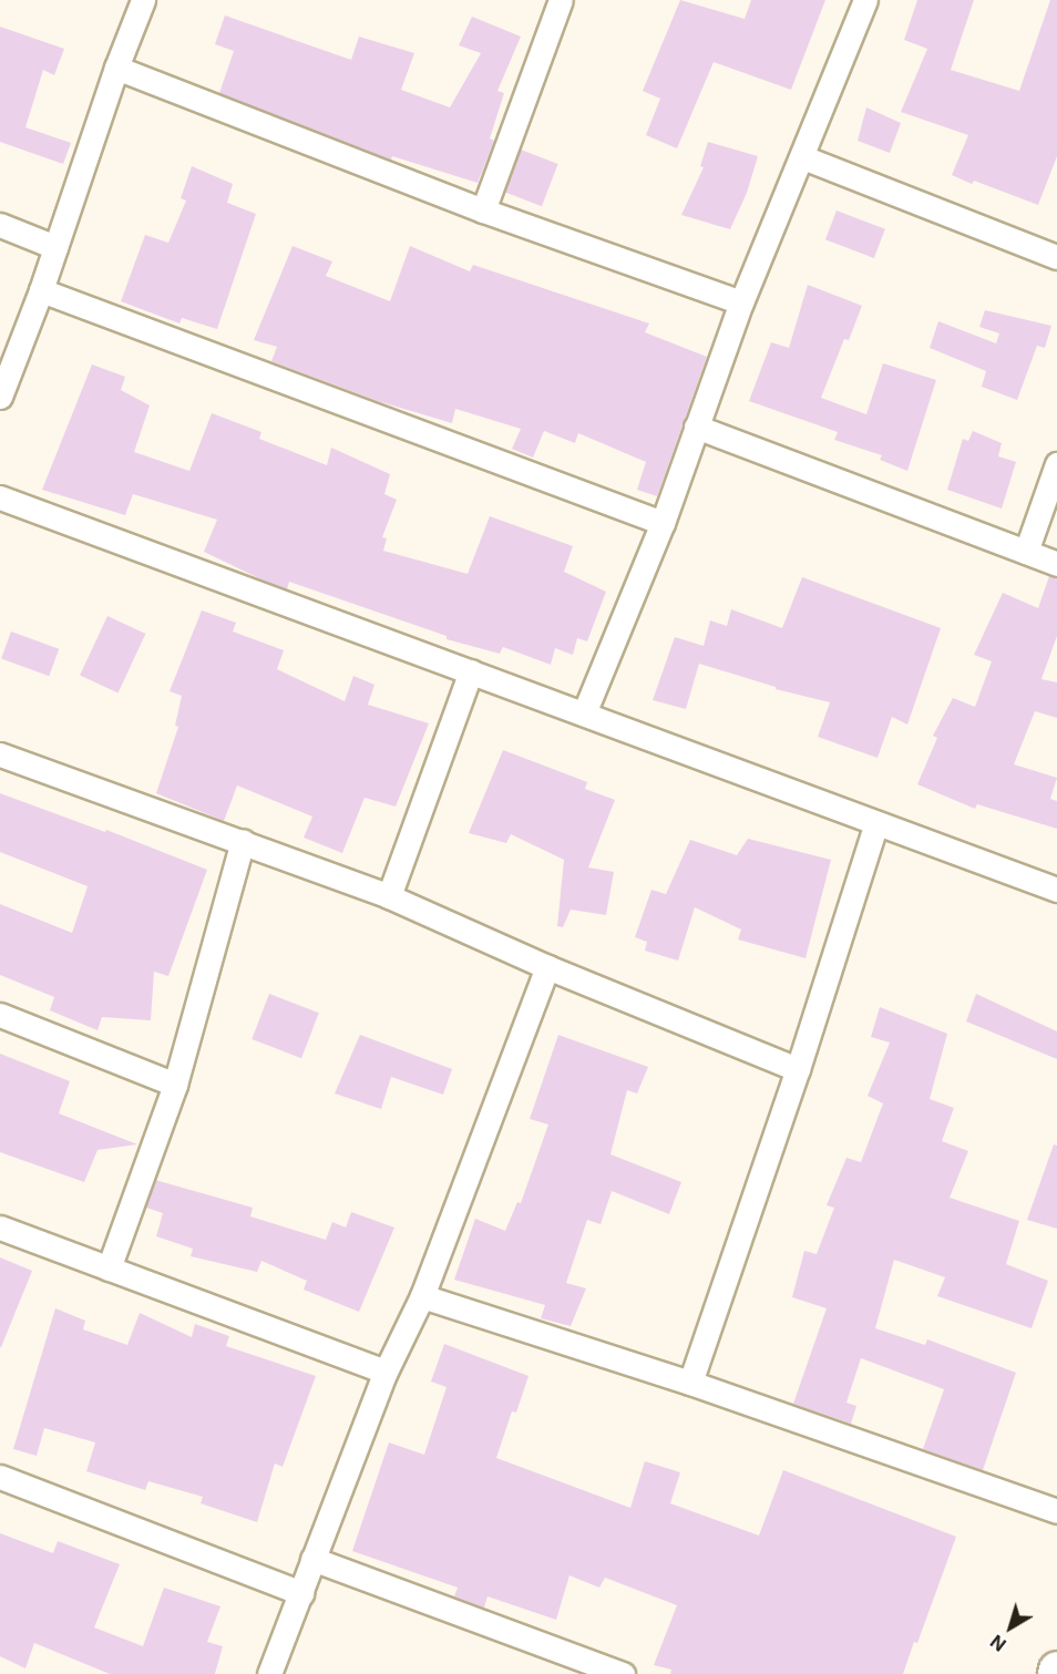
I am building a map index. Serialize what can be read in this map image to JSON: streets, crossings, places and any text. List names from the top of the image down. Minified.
{"north":"bottom left"}
